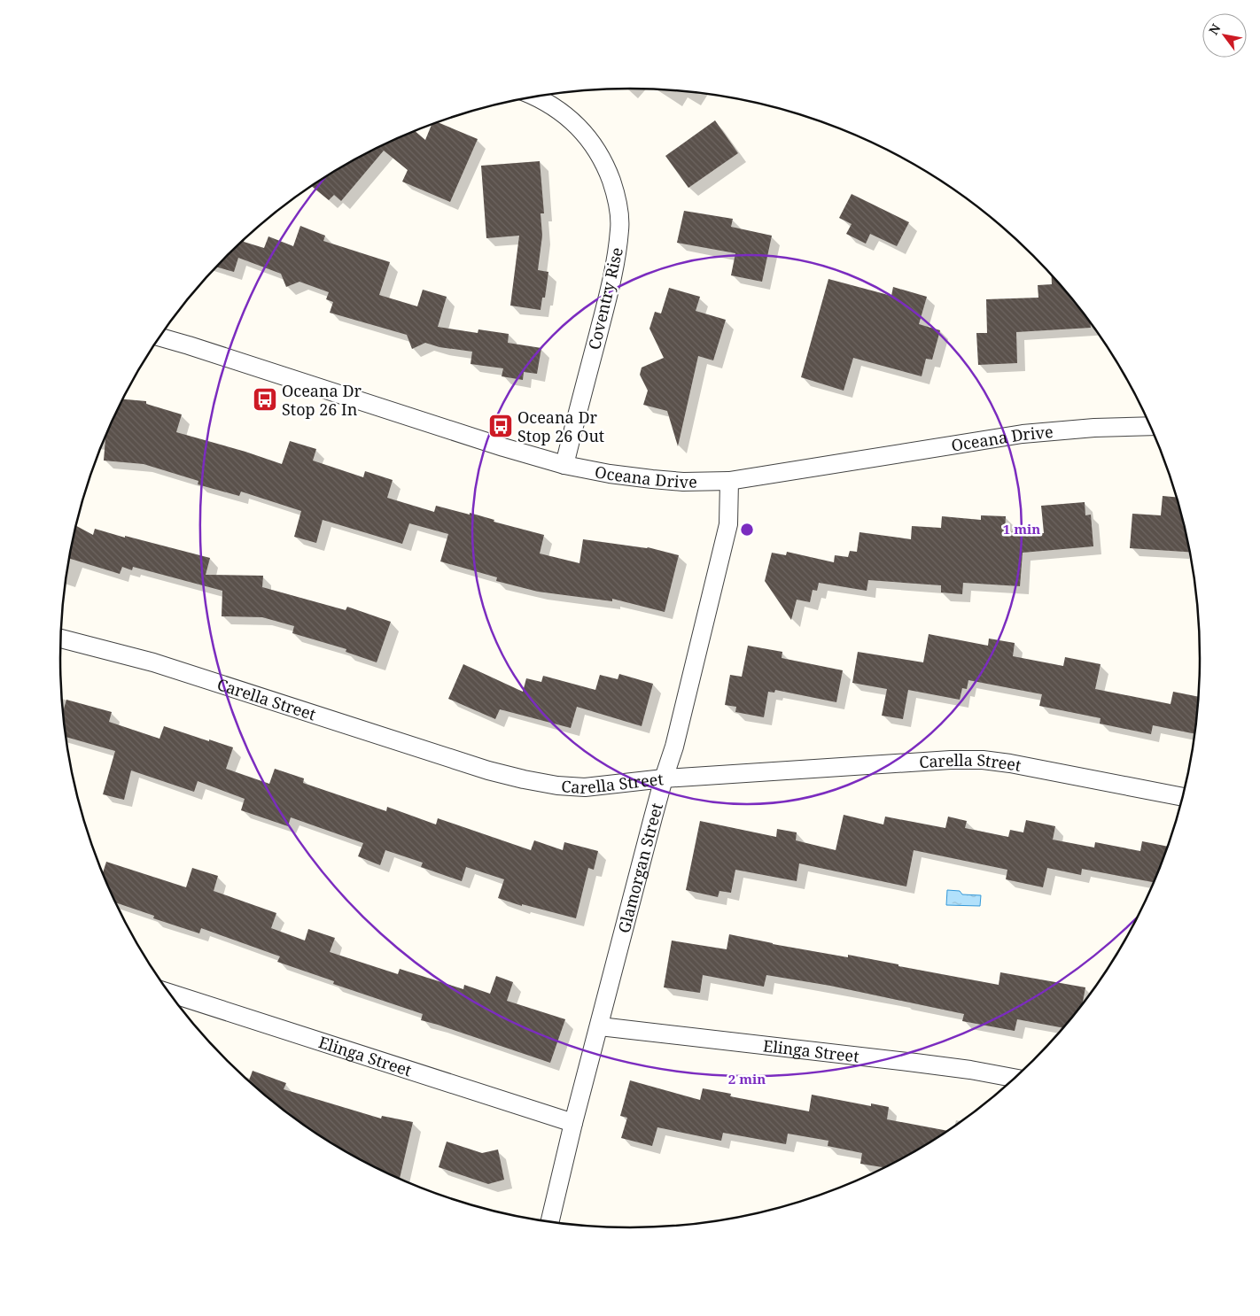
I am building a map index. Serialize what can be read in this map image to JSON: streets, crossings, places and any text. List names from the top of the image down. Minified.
{"streets":{"street":["Coventry Rise","Oceana Drive","Carella Street","Glamorgan Street","Elinga Street"]},"crossings":[["Coventry Rise","Oceana Drive"],["Oceana Drive","Glamorgan Street"],["Carella Street","Glamorgan Street"],["Glamorgan Street","Elinga Street"]],"places":{"bus stop":["Oceana Dr Stop 26 In","Oceana Dr Stop 26 Out"]},"north":"top left","rings":["1 min","2 min"]}
